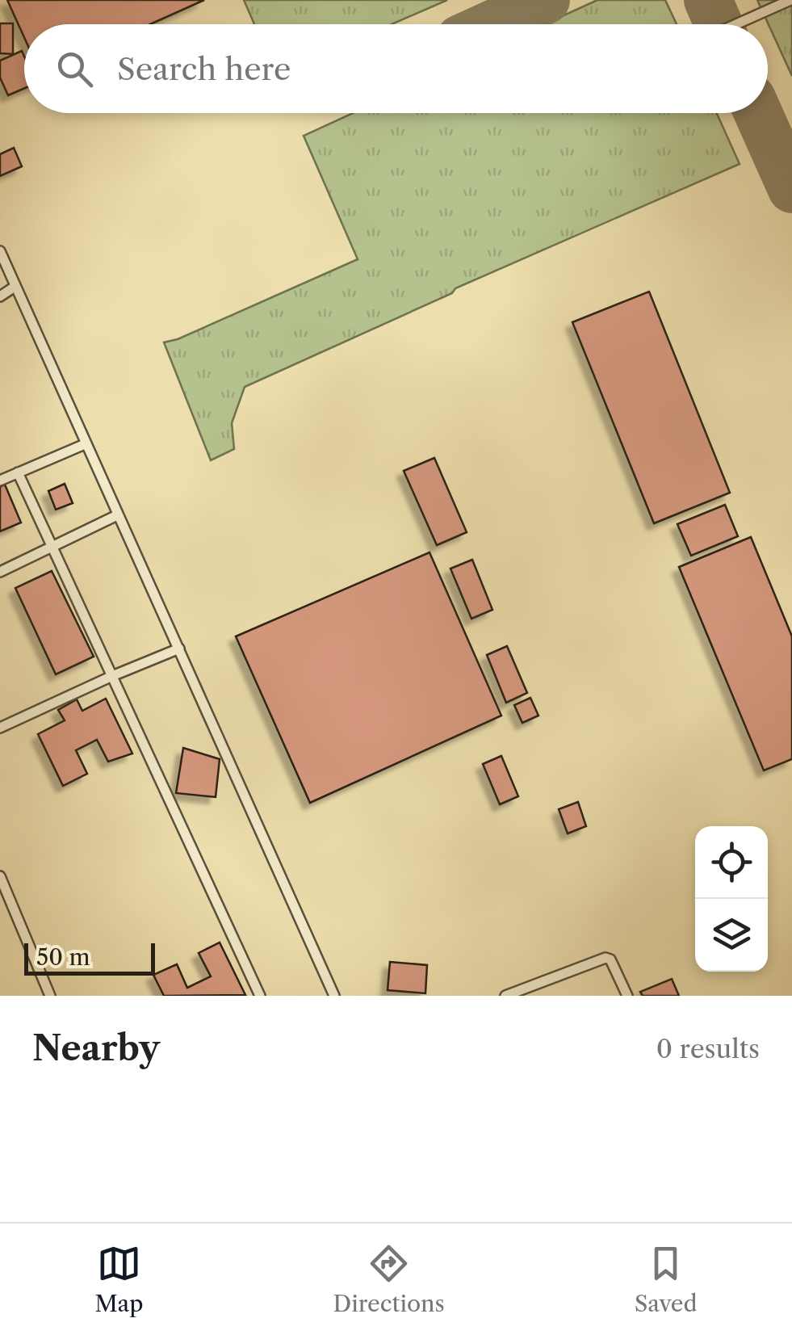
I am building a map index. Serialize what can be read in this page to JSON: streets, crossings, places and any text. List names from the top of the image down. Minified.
{"scale_bar":"50 m","page":{"search":"Search here","scale":"50 m","heading":["Nearby","0 results"],"nav":["Map","Directions","Saved"]}}
